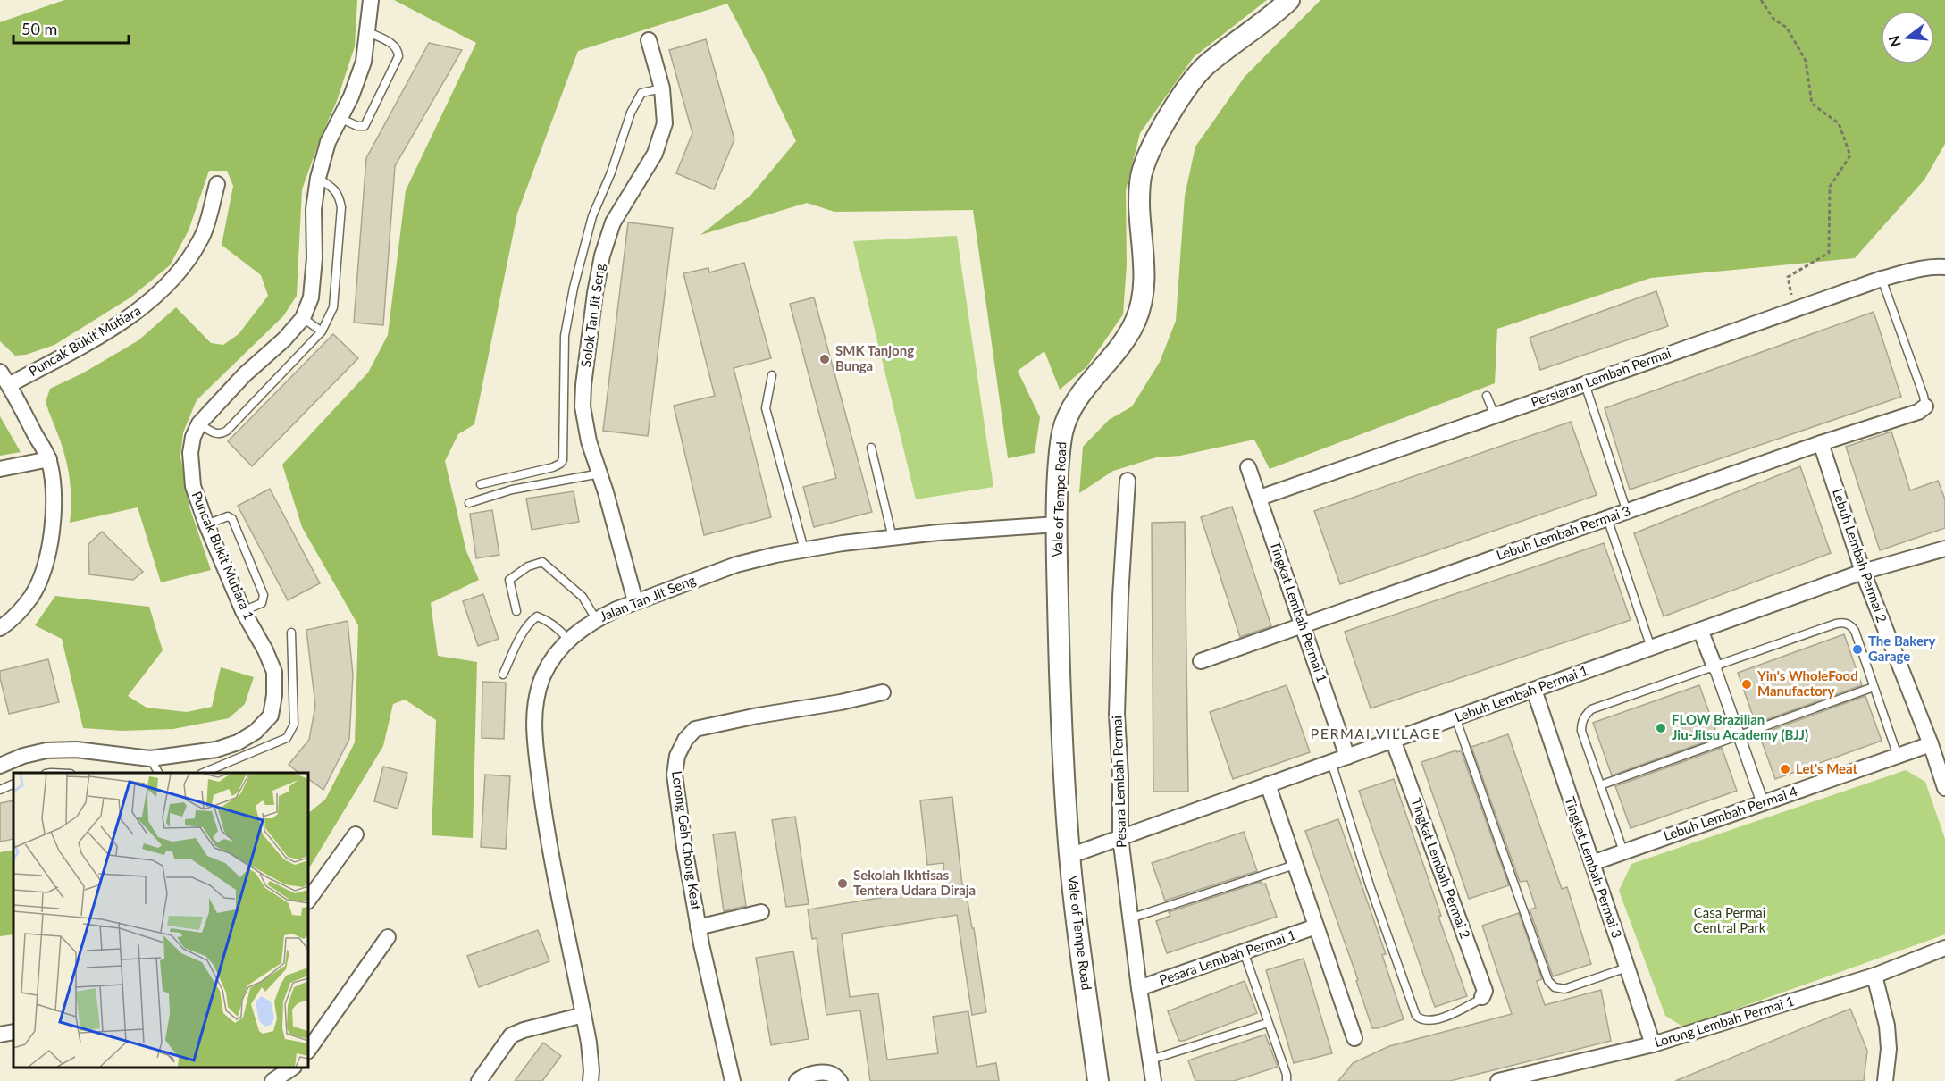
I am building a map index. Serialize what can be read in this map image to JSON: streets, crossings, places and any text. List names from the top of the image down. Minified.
{"streets":{"main road":["Vale of Tempe Road"],"street":["Solok Tan Jit Seng","Puncak Bukit Mutiara","Persiaran Lembah Permai","Lebuh Lembah Permai 3","Puncak Bukit Mutiara 1","Lebuh Lembah Permai 2","Jalan Tan Jit Seng","Tingkat Lembah Permai 1","Lebuh Lembah Permai 1","Pesara Lembah Permai","Lebuh Lembah Permai 4","Lorong Geh Chong Keat","Tingkat Lembah Permai 3","Tingkat Lembah Permai 2","Pesara Lembah Permai 1","Lorong Lembah Permai 1"]},"crossings":[["Solok Tan Jit Seng","Jalan Tan Jit Seng"],["Persiaran Lembah Permai","Tingkat Lembah Permai 1"],["Vale of Tempe Road","Jalan Tan Jit Seng"],["Vale of Tempe Road","Lebuh Lembah Permai 1"],["Lebuh Lembah Permai 3","Lebuh Lembah Permai 2"],["Lebuh Lembah Permai 3","Tingkat Lembah Permai 1"],["Lebuh Lembah Permai 2","Lebuh Lembah Permai 1"],["Lebuh Lembah Permai 2","Lebuh Lembah Permai 4"],["Tingkat Lembah Permai 1","Lebuh Lembah Permai 1"],["Lebuh Lembah Permai 1","Pesara Lembah Permai"],["Lebuh Lembah Permai 1","Tingkat Lembah Permai 3"],["Lebuh Lembah Permai 1","Tingkat Lembah Permai 2"],["Pesara Lembah Permai","Pesara Lembah Permai 1"],["Lebuh Lembah Permai 4","Tingkat Lembah Permai 3"],["Tingkat Lembah Permai 3","Lorong Lembah Permai 1"]],"districts":["PERMAI VILLAGE"],"parks":["Casa Permai Central Park"],"places":["SMK Tanjong Bunga","The Bakery Garage","Yin's WholeFood Manufactory","FLOW Brazilian Jiu-Jitsu Academy (BJJ)","Let's Meat","Sekolah Ikhtisas Tentera Udara Diraja"],"scale_bar":"50 m","north":"left"}
